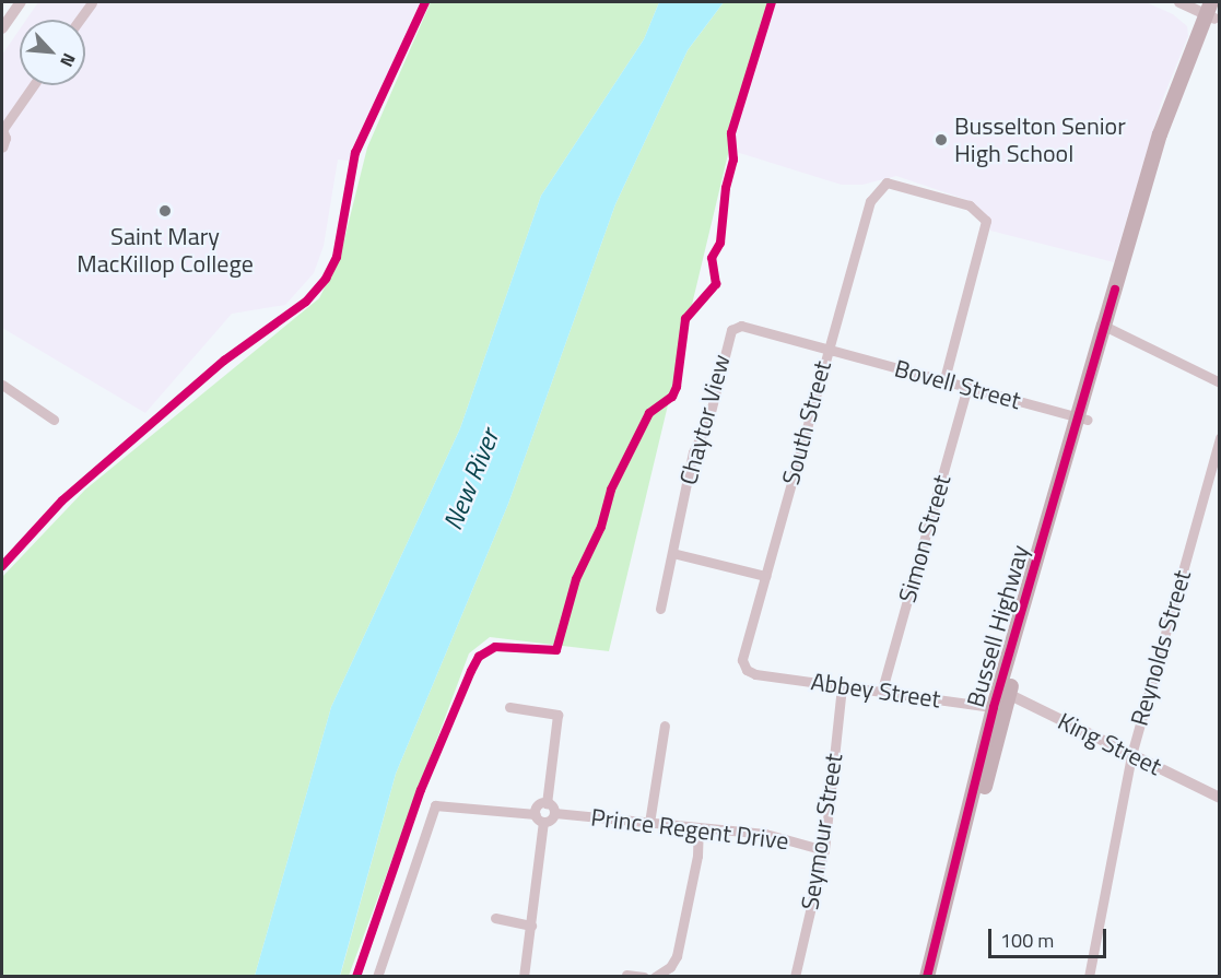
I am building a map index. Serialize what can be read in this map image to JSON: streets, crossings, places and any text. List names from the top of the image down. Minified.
{"streets":{"main road":["Bussell Highway"],"street":["Bovell Street","Chaytor View","South Street","Simon Street","Reynolds Street","Abbey Street","King Street","Prince Regent Drive","Seymour Street"]},"crossings":[["Bovell Street","Chaytor View"],["Bovell Street","South Street"],["Bovell Street","Simon Street"],["Bovell Street","Bussell Highway"],["Chaytor View","South Street"],["South Street","Abbey Street"],["Simon Street","Abbey Street"],["Bussell Highway","Abbey Street"],["Bussell Highway","King Street"],["Reynolds Street","King Street"],["Abbey Street","King Street"],["Abbey Street","Seymour Street"],["Prince Regent Drive","Seymour Street"]],"water":["New River"],"places":["Busselton Senior High School","Saint Mary MacKillop College"],"scale_bar":"100 m","north":"bottom right"}
